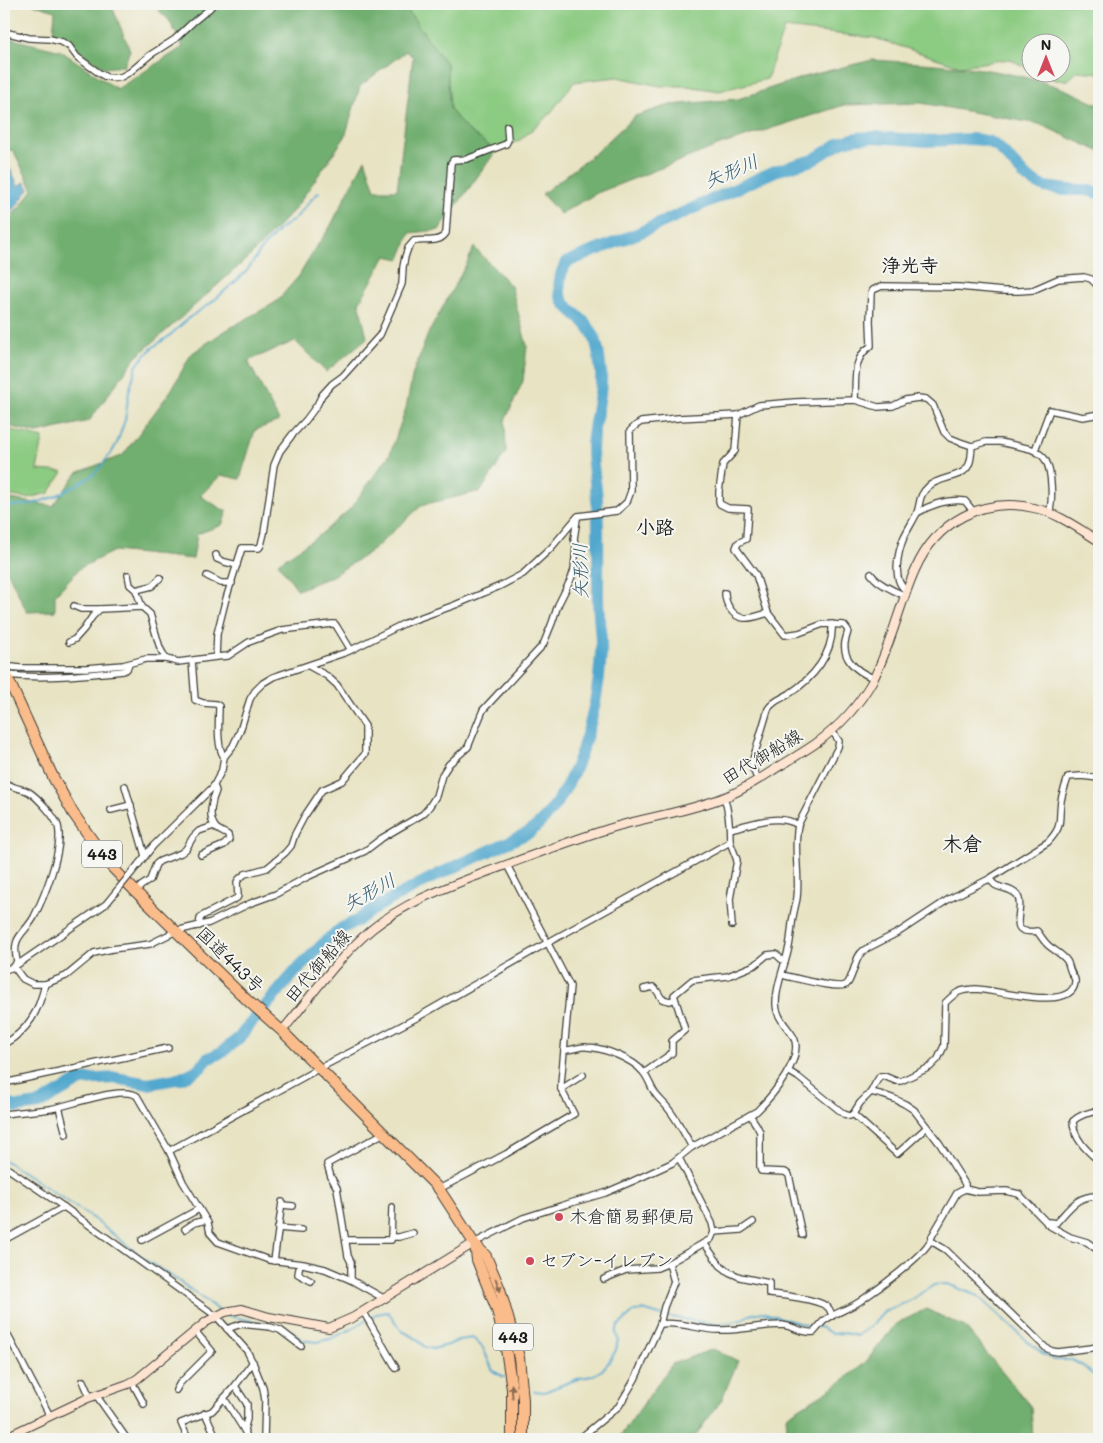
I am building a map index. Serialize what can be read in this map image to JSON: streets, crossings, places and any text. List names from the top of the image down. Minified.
{"streets":{"highway":["443","国道443号"],"main road":["田代御船線"]},"crossings":[["田代御船線","国道443号"]],"districts":["浄光寺","小路","木倉"],"water":["矢形川"],"places":["木倉簡易郵便局","セブン-イレブン"],"north":"top"}
